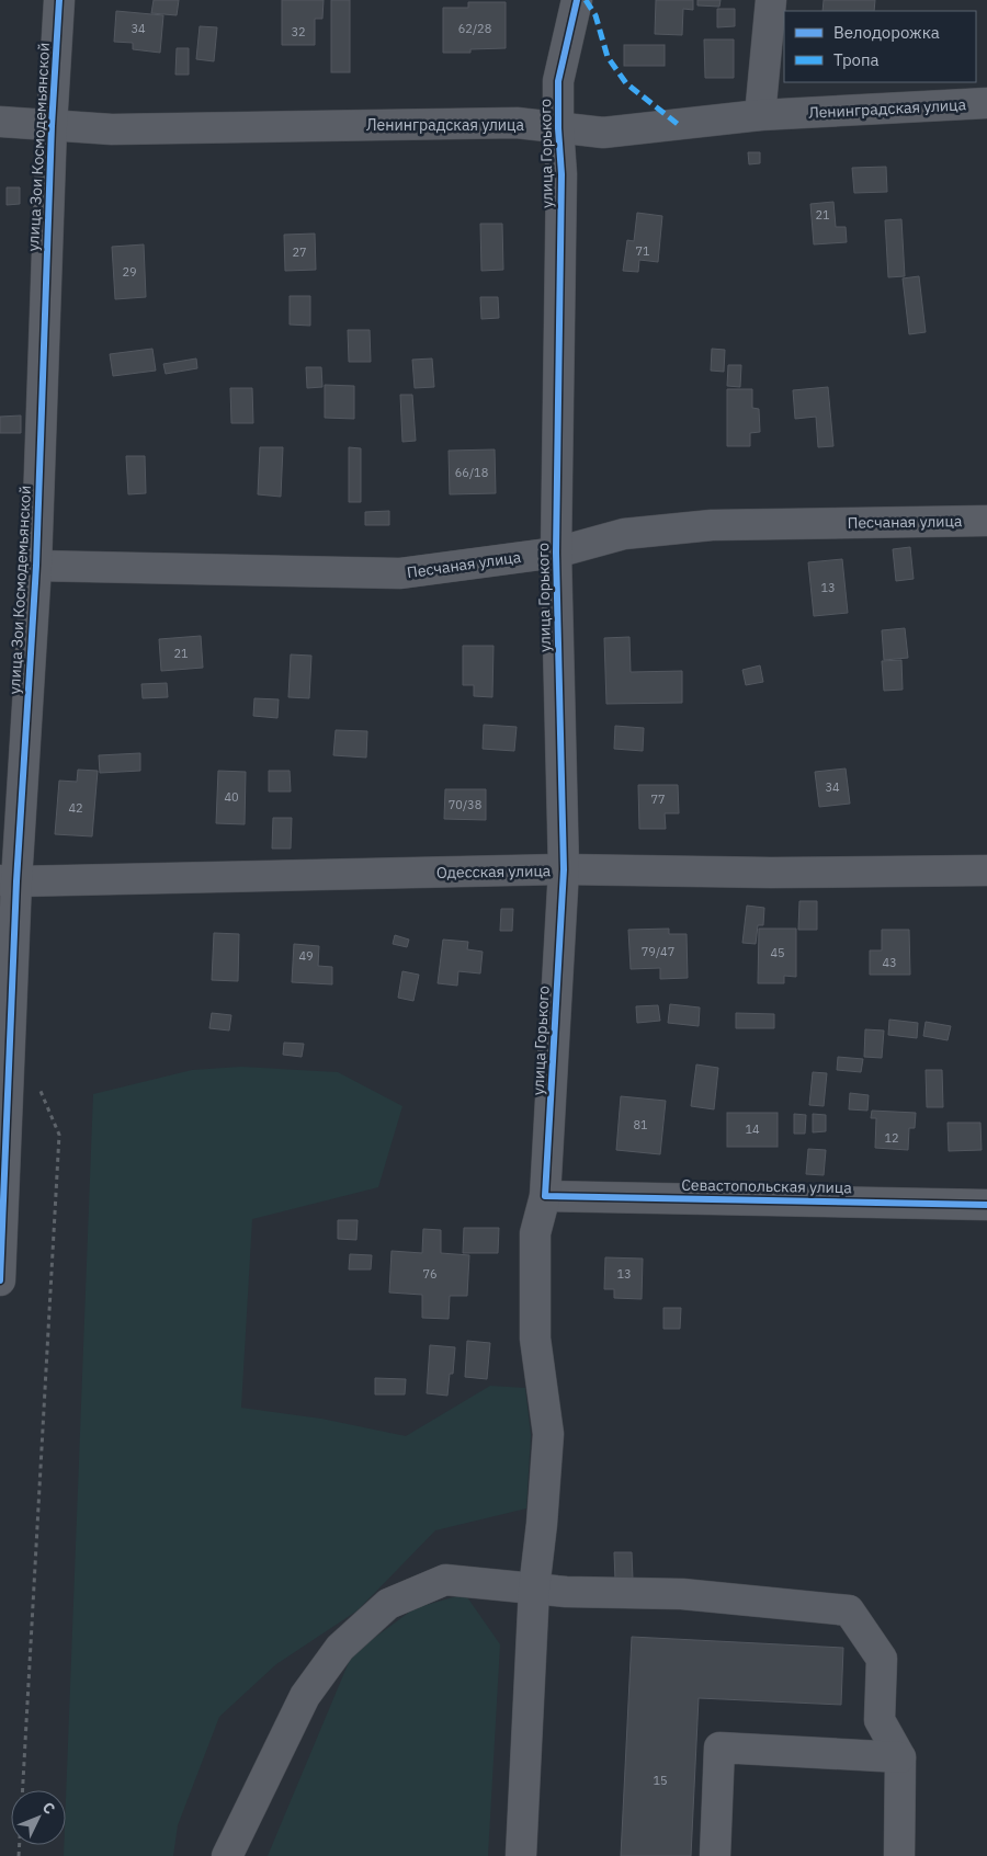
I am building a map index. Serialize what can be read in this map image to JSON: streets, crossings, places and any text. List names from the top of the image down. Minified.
{"streets":{"street":["Ленинградская улица","улица Зои Космодемьянской","улица Горького","Песчаная улица","Одесская улица","Севастопольская улица"]},"crossings":[["Ленинградская улица","улица Зои Космодемьянской"],["Ленинградская улица","улица Горького"],["улица Зои Космодемьянской","Песчаная улица"],["улица Зои Космодемьянской","Одесская улица"],["улица Горького","Песчаная улица"],["улица Горького","Одесская улица"],["улица Горького","Севастопольская улица"]],"house_numbers":["34","62/28","32","21","71","27","29","66/18","13","21","34","40","77","70/38","42","79/47","45","49","43","81","14","12","76","13","15"],"legend":["Велодорожка","Тропа"],"north":"top right"}
